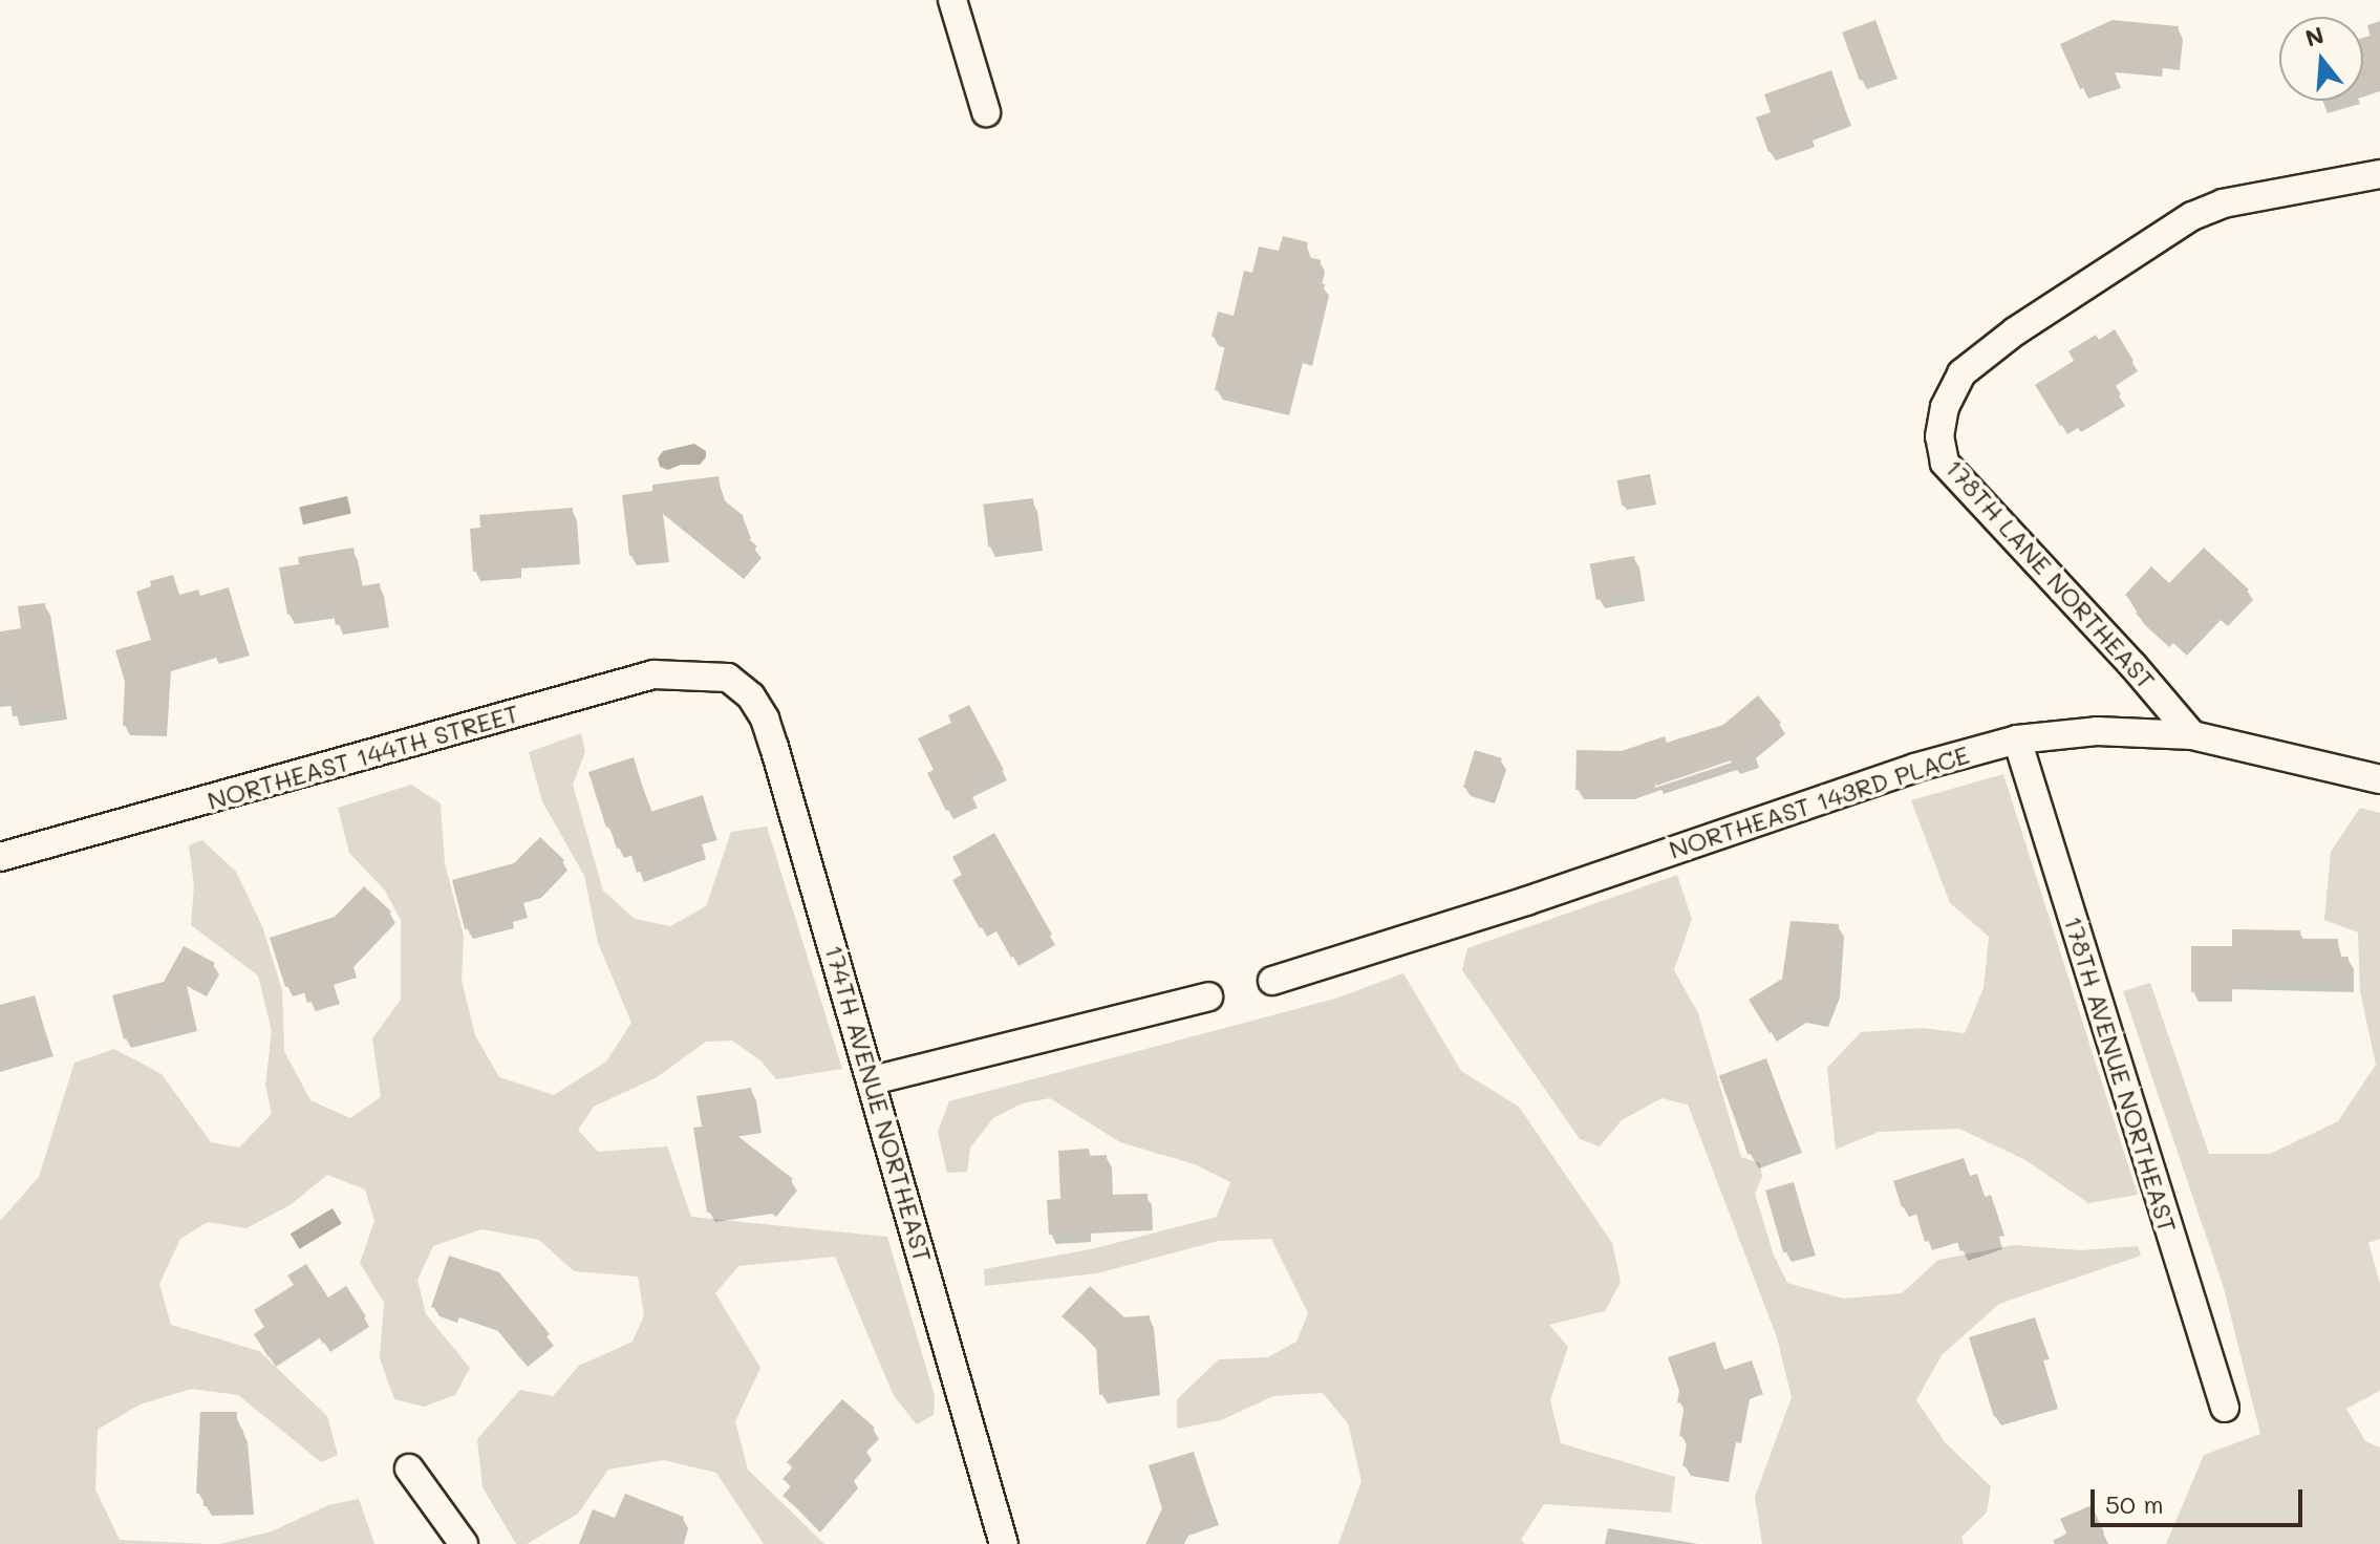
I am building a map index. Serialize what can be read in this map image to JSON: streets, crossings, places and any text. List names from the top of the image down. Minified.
{"streets":{"street":["178TH LANE NORTHEAST","NORTHEAST 144TH STREET","NORTHEAST 143RD PLACE","178TH AVENUE NORTHEAST","174TH AVENUE NORTHEAST"]},"crossings":[["178TH LANE NORTHEAST","NORTHEAST 143RD PLACE"],["NORTHEAST 144TH STREET","174TH AVENUE NORTHEAST"],["NORTHEAST 143RD PLACE","178TH AVENUE NORTHEAST"]],"scale_bar":"50 m","north":"top"}
